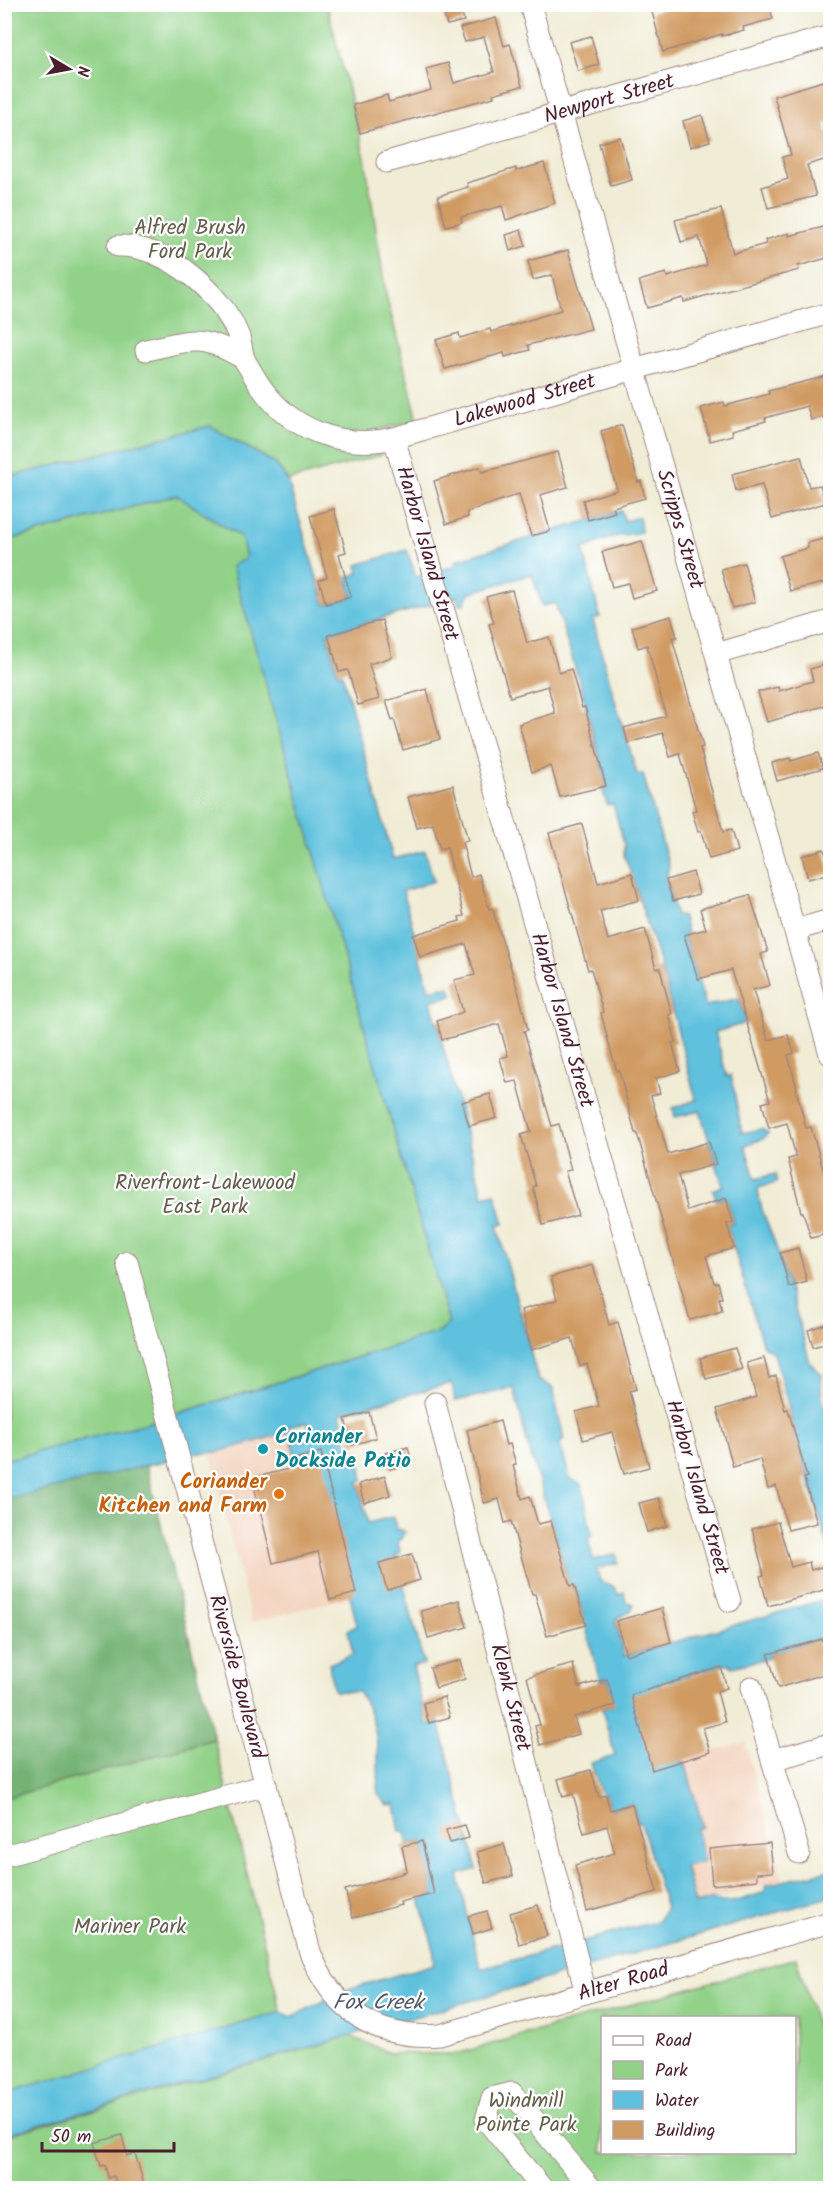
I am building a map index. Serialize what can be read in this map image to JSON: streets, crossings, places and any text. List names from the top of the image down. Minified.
{"streets":{"street":["Newport Street","Lakewood Street","Scripps Street","Harbor Island Street","Riverside Boulevard","Klenk Street","Alter Road"]},"crossings":[["Newport Street","Scripps Street"],["Lakewood Street","Scripps Street"],["Lakewood Street","Harbor Island Street"],["Riverside Boulevard","Alter Road"],["Klenk Street","Alter Road"]],"water":["Fox Creek"],"parks":["Alfred Brush Ford Park","Riverfront-Lakewood East Park","Mariner Park","Windmill Pointe Park"],"places":["Coriander Dockside Patio","Coriander Kitchen and Farm"],"legend":["Road","Park","Water","Building"],"scale_bar":"50 m","north":"right"}
